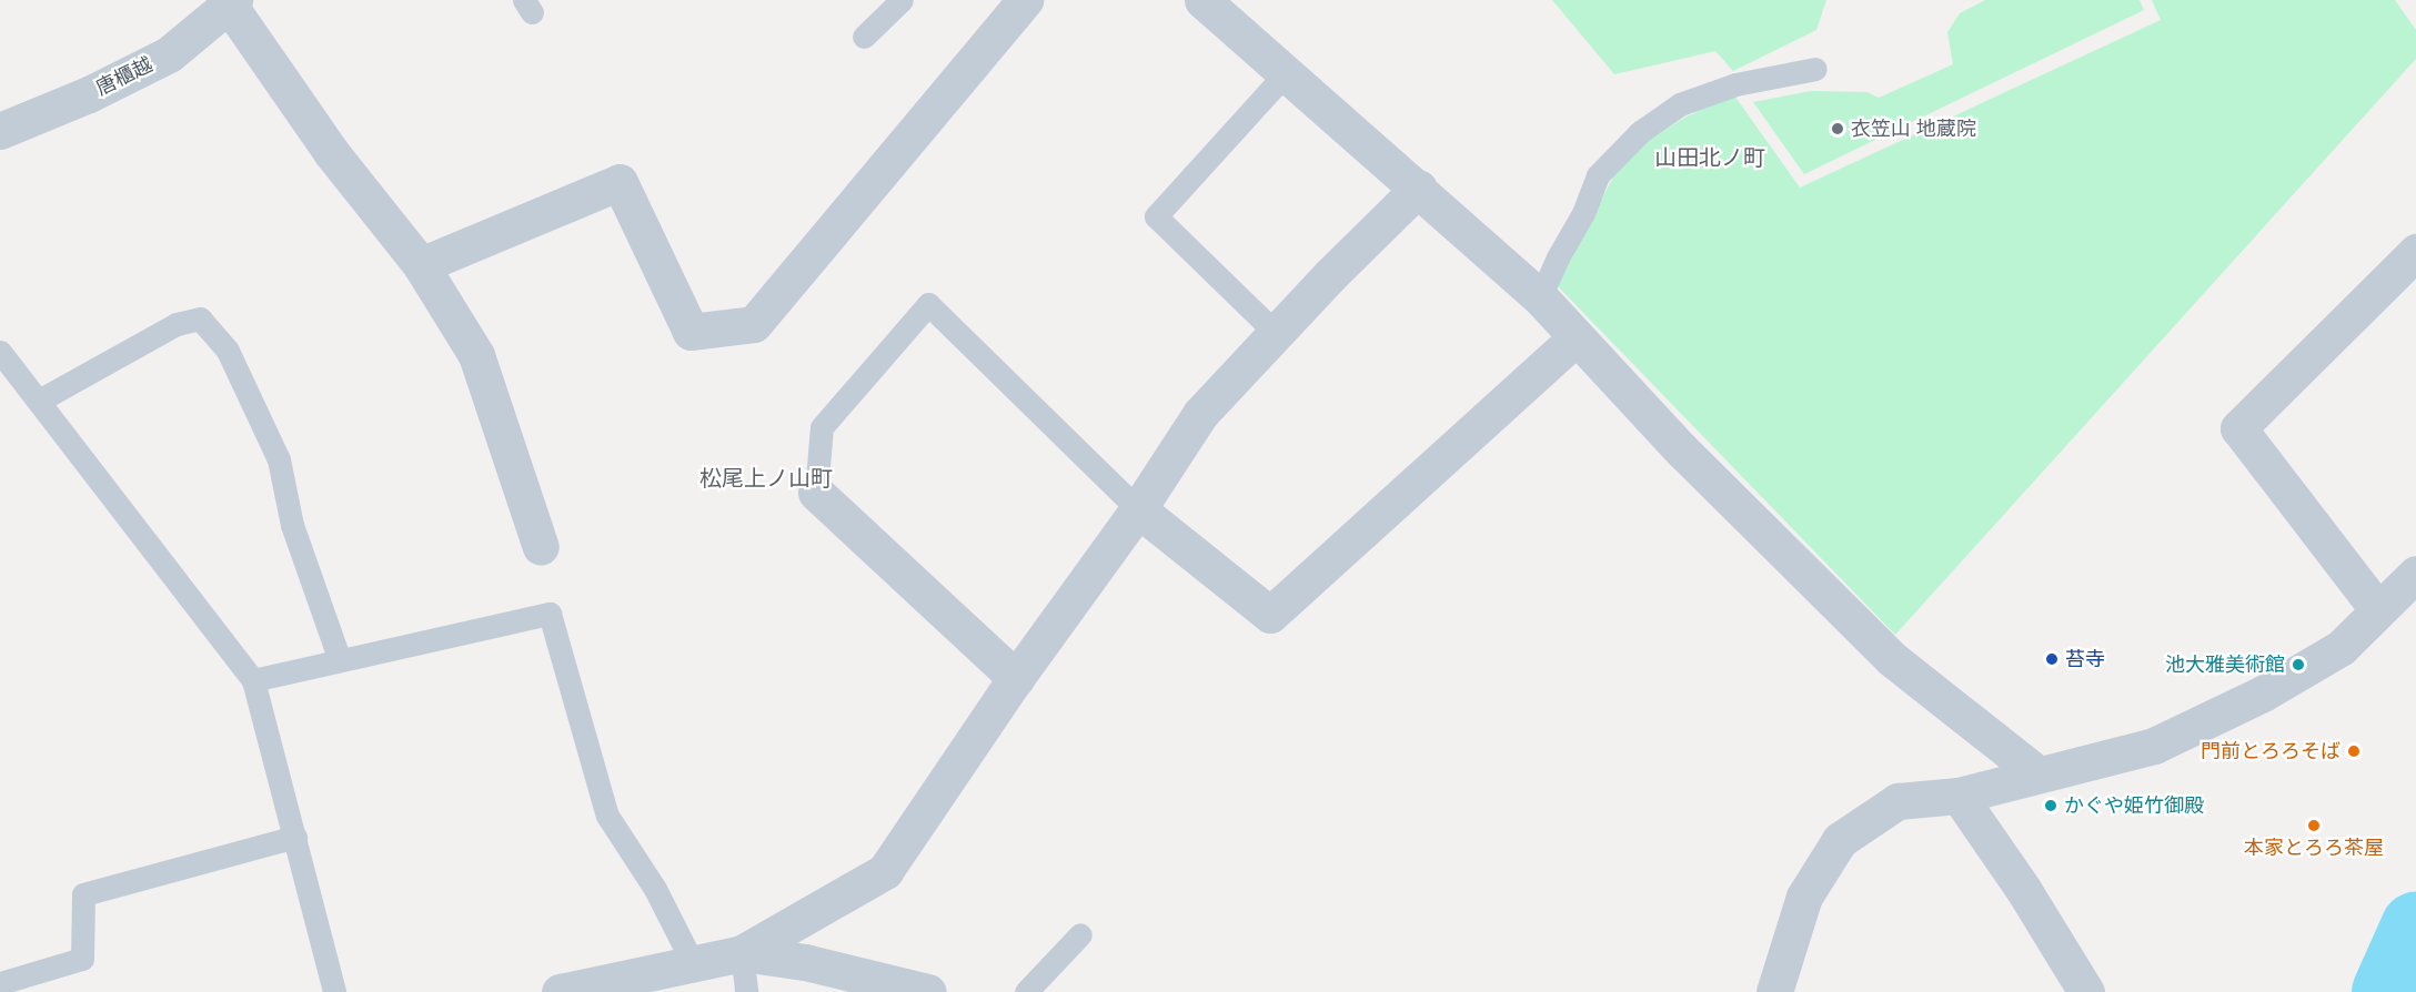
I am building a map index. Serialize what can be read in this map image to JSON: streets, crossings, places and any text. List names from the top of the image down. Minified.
{"streets":{"street":["唐櫃越"]},"districts":["山田北ノ町","松尾上ノ山町"],"places":["衣笠山 地蔵院","苔寺","池大雅美術館","門前とろろそば","かぐや姫竹御殿","本家とろろ茶屋"]}
